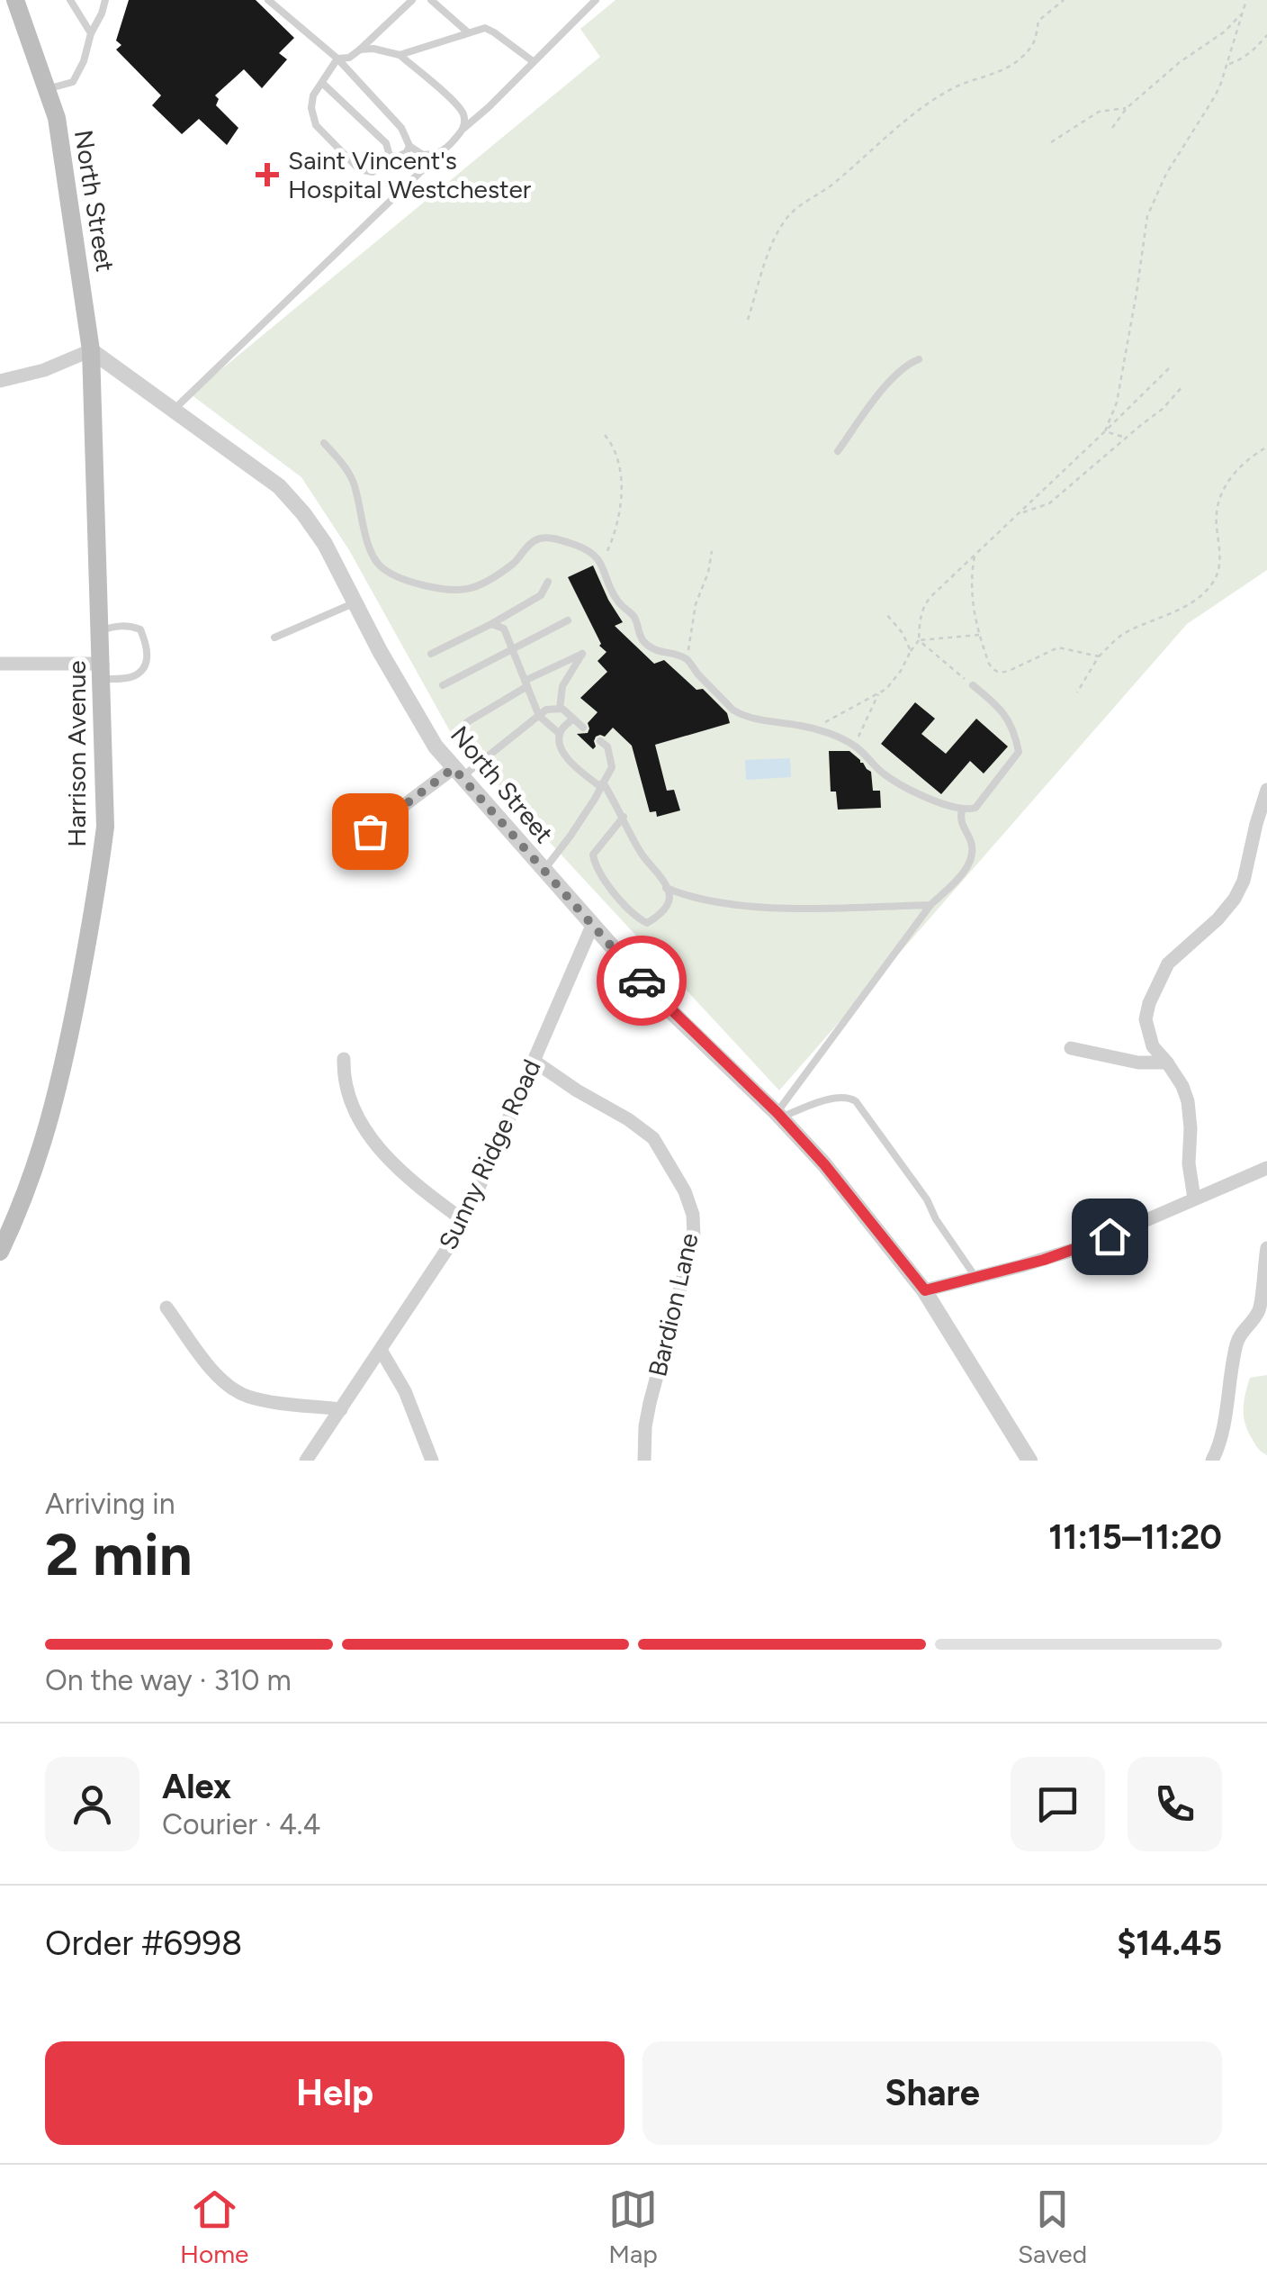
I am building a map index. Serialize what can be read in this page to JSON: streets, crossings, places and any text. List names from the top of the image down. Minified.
{"streets":{"main road":["North Street","Harrison Avenue"],"street":["Sunny Ridge Road","Bardion Lane"]},"crossings":[["North Street","Harrison Avenue"],["North Street","Sunny Ridge Road"],["Sunny Ridge Road","Bardion Lane"]],"places":{"health":["Saint Vincent's Hospital Westchester"]},"page":{"heading":["2 min","Arriving in","11:15–11:20"],"panel":["Alex","Courier · 4.4","Order #6998","$14.45"],"bar":"On the way · 310 m","buttons":["Help","Share"],"tabs":["Home","Map","Saved"]}}
